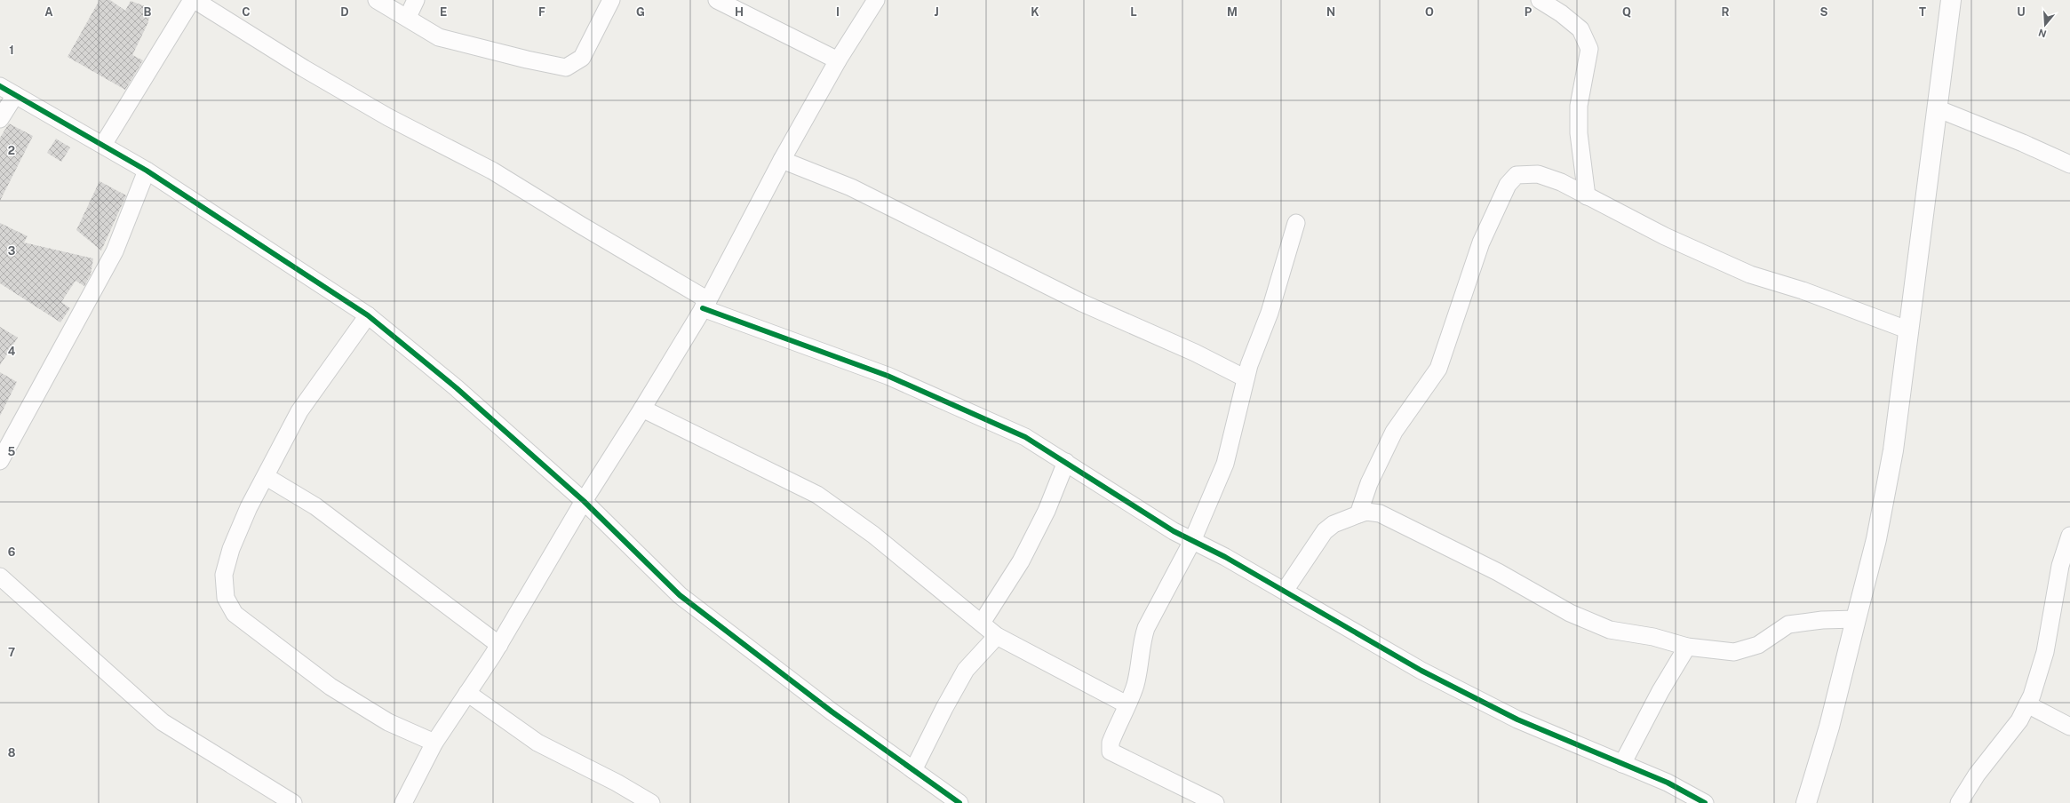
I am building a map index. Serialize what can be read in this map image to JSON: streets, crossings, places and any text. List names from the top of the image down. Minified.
{"north":"bottom","grid":{"columns":["A","B","C","D","E","F","G","H","I","J","K","L","M","N","O","P","Q","R","S","T","U"],"rows":["1","2","3","4","5","6","7","8"]}}
